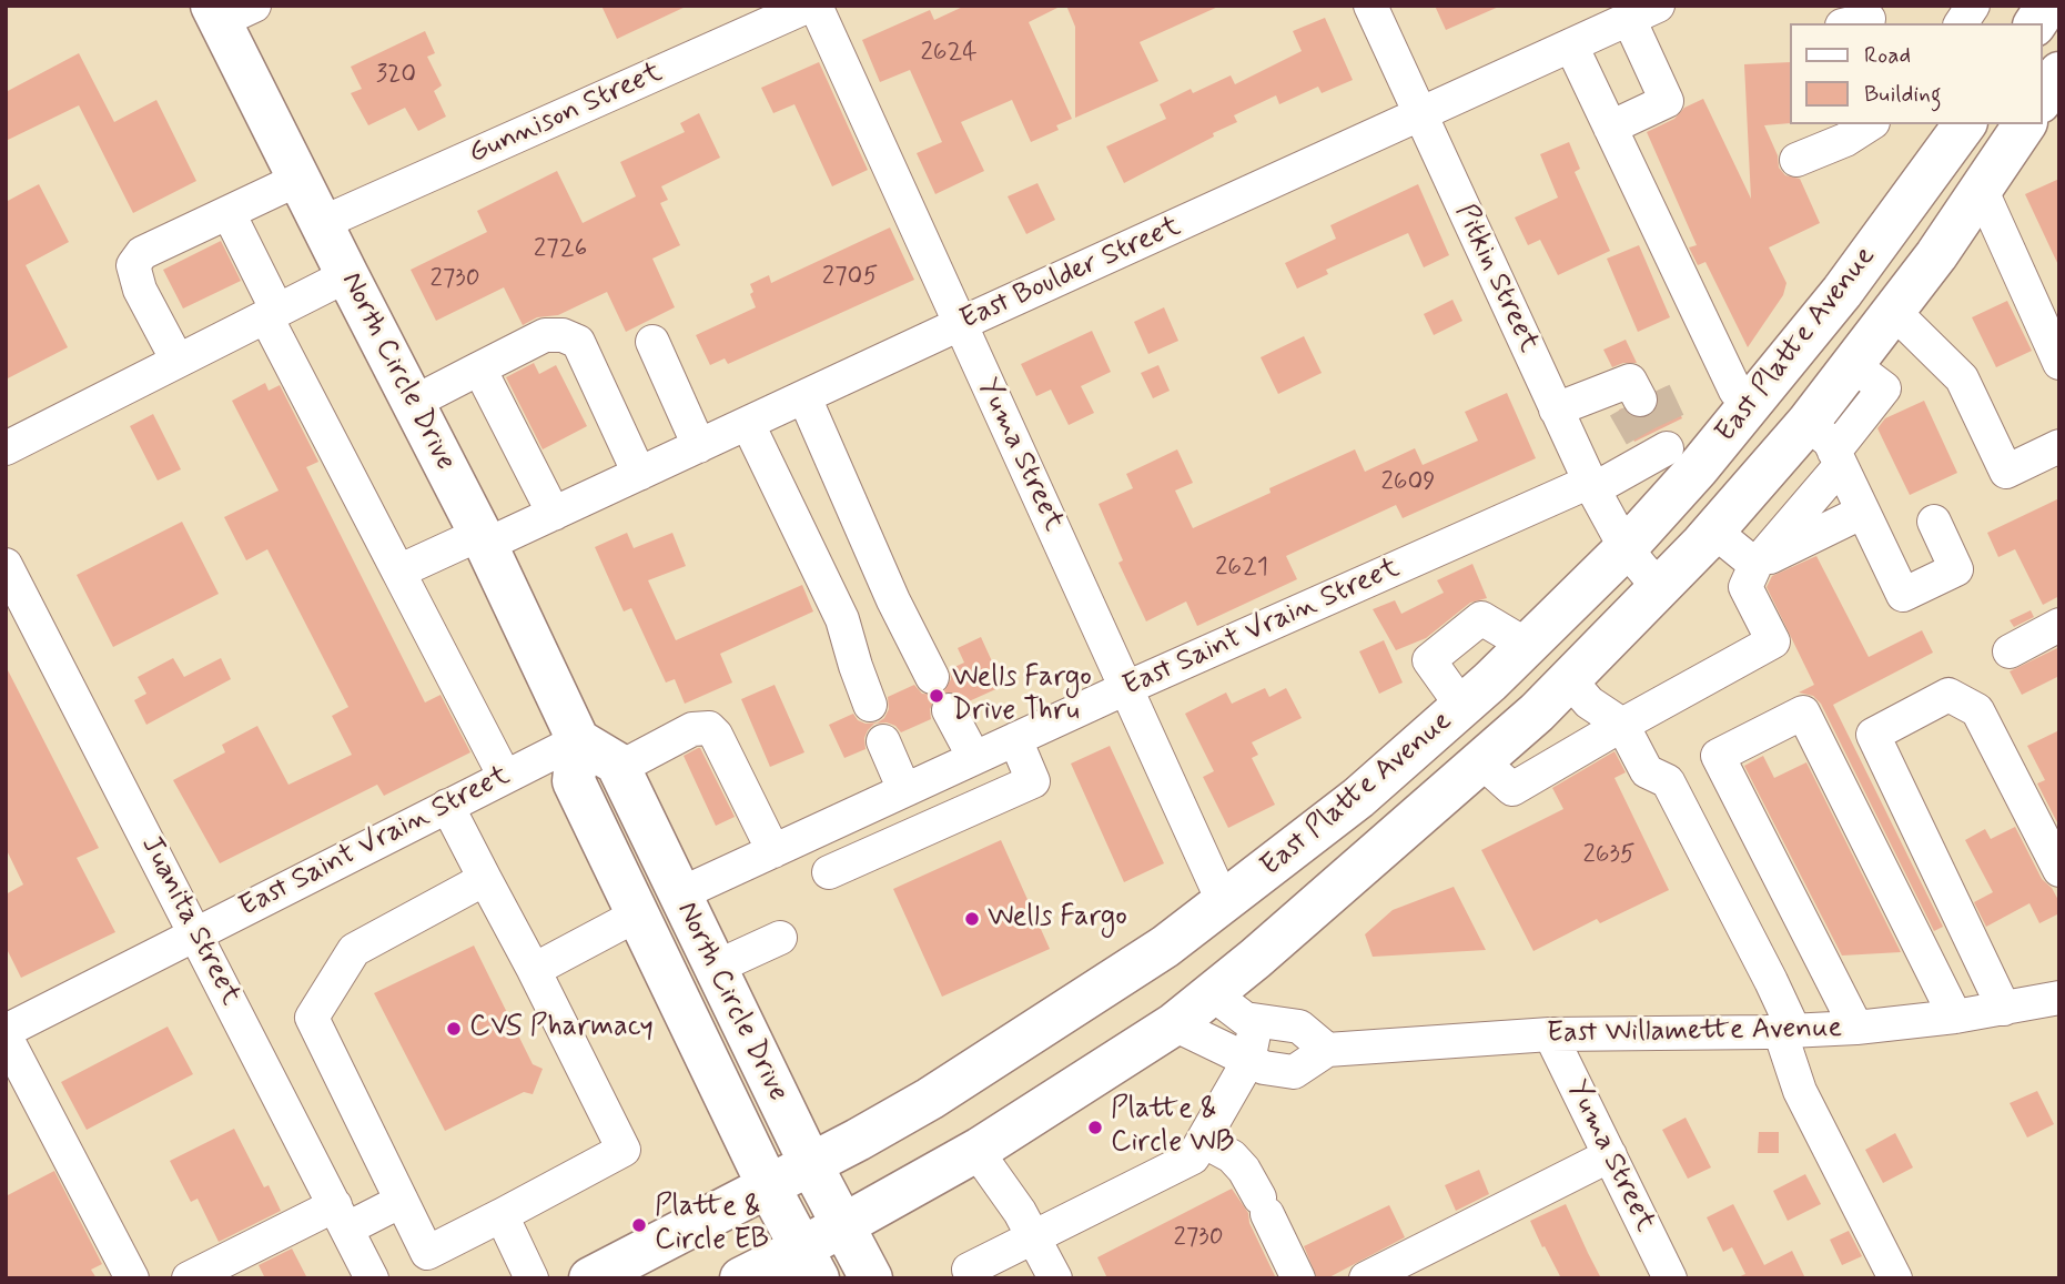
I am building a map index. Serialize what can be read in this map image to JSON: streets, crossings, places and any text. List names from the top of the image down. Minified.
{"streets":{"main road":["East Platte Avenue","North Circle Drive"],"street":["Gunnison Street","East Boulder Street","Pitkin Street","Yuma Street","East Saint Vrain Street","Juanita Street","East Willamette Avenue"]},"crossings":[["Gunnison Street","North Circle Drive"],["East Boulder Street","Pitkin Street"],["East Boulder Street","North Circle Drive"],["East Boulder Street","Yuma Street"],["Pitkin Street","East Platte Avenue"],["Pitkin Street","East Saint Vrain Street"],["East Platte Avenue","North Circle Drive"],["East Platte Avenue","Yuma Street"],["East Platte Avenue","East Saint Vrain Street"],["East Platte Avenue","East Willamette Avenue"],["North Circle Drive","East Saint Vrain Street"],["Yuma Street","East Saint Vrain Street"],["Yuma Street","East Willamette Avenue"],["East Saint Vrain Street","Juanita Street"]],"places":["Wells Fargo Drive Thru","Wells Fargo","CVS Pharmacy","Platte & Circle WB","Platte & Circle EB"],"house_numbers":["2624","320","2726","2705","2730","2609","2621","2635","2730"],"legend":["Road","Building"]}
